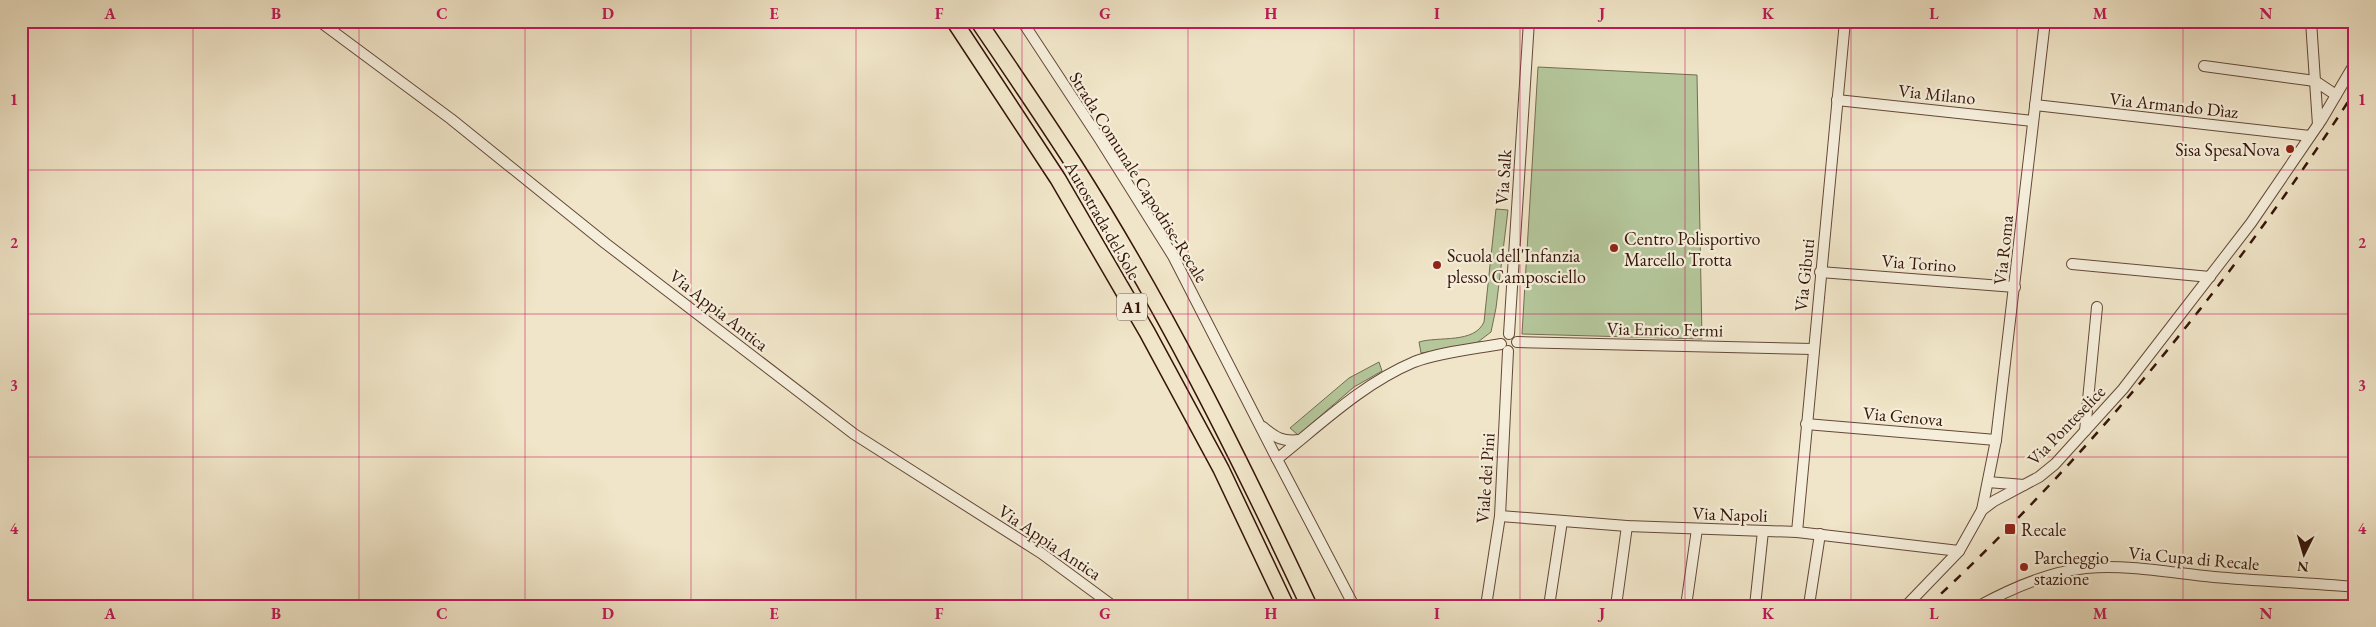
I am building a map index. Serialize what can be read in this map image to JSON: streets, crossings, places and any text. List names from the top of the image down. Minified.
{"streets":{"highway":["Autostrada del Sole","A1"],"street":["Via Milano","Via Armando Dìaz","Strada Comunale Capodrise-Recale","Via Salk","Via Roma","Via Torino","Via Gibuti","Via Appia Antica","Via Enrico Fermi","Via Genova","Via Ponteselice","Viale dei Pini","Via Napoli","Via Cupa di Recale"]},"crossings":[["Via Milano","Via Roma"],["Via Milano","Via Gibuti"],["Via Armando Dìaz","Via Roma"],["Via Armando Dìaz","Via Ponteselice"],["Via Salk","Via Enrico Fermi"],["Via Salk","Viale dei Pini"],["Via Roma","Via Torino"],["Via Roma","Via Genova"],["Via Roma","Via Ponteselice"],["Via Torino","Via Gibuti"],["Via Gibuti","Via Enrico Fermi"],["Via Gibuti","Via Genova"],["Via Gibuti","Via Napoli"],["Via Enrico Fermi","Viale dei Pini"],["Via Ponteselice","Via Napoli"],["Viale dei Pini","Via Napoli"]],"places":{"other":["Sisa SpesaNova","Centro Polisportivo Marcello Trotta","Scuola dell'Infanzia plesso Camposciello","Parcheggio stazione"],"transit":["Recale"]},"north":"bottom","grid":{"columns":["A","B","C","D","E","F","G","H","I","J","K","L","M","N"],"rows":["1","2","3","4"]}}
